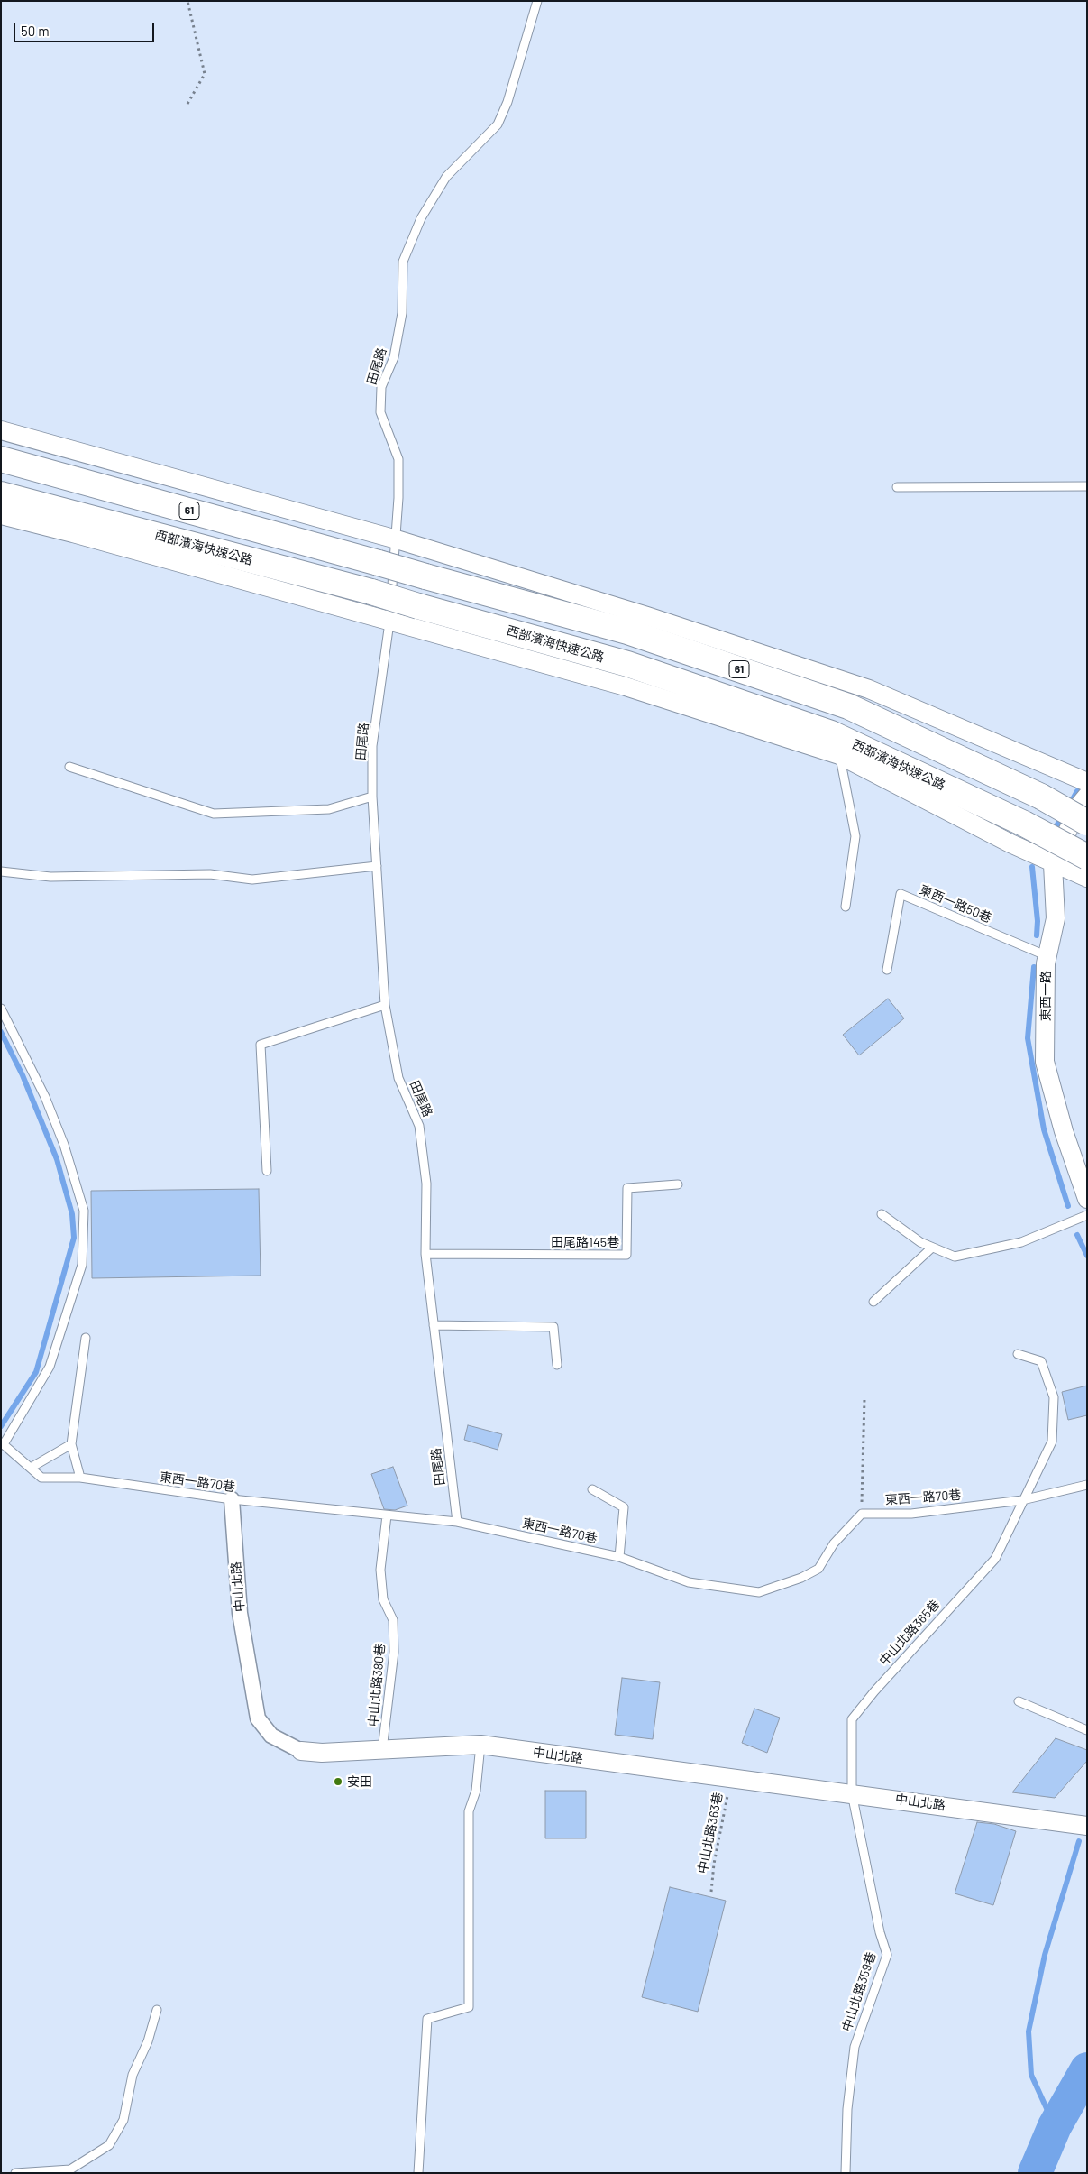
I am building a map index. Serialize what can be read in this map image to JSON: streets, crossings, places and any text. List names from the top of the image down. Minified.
{"streets":{"highway":["61","西部濱海快速公路"],"street":["東西一路","中山北路"],"lane":["田尾路","東西一路50巷","田尾路145巷","東西一路70巷","中山北路365巷","中山北路380巷","中山北路359巷"],"path":["中山北路363巷"]},"crossings":[["田尾路","田尾路145巷"],["田尾路","東西一路70巷"],["東西一路50巷","東西一路"],["東西一路70巷","中山北路"],["東西一路70巷","中山北路365巷"],["東西一路70巷","中山北路380巷"],["中山北路","中山北路365巷"],["中山北路","中山北路380巷"],["中山北路","中山北路363巷"],["中山北路","中山北路359巷"],["中山北路365巷","中山北路359巷"]],"places":["安田"],"scale_bar":"50 m"}
